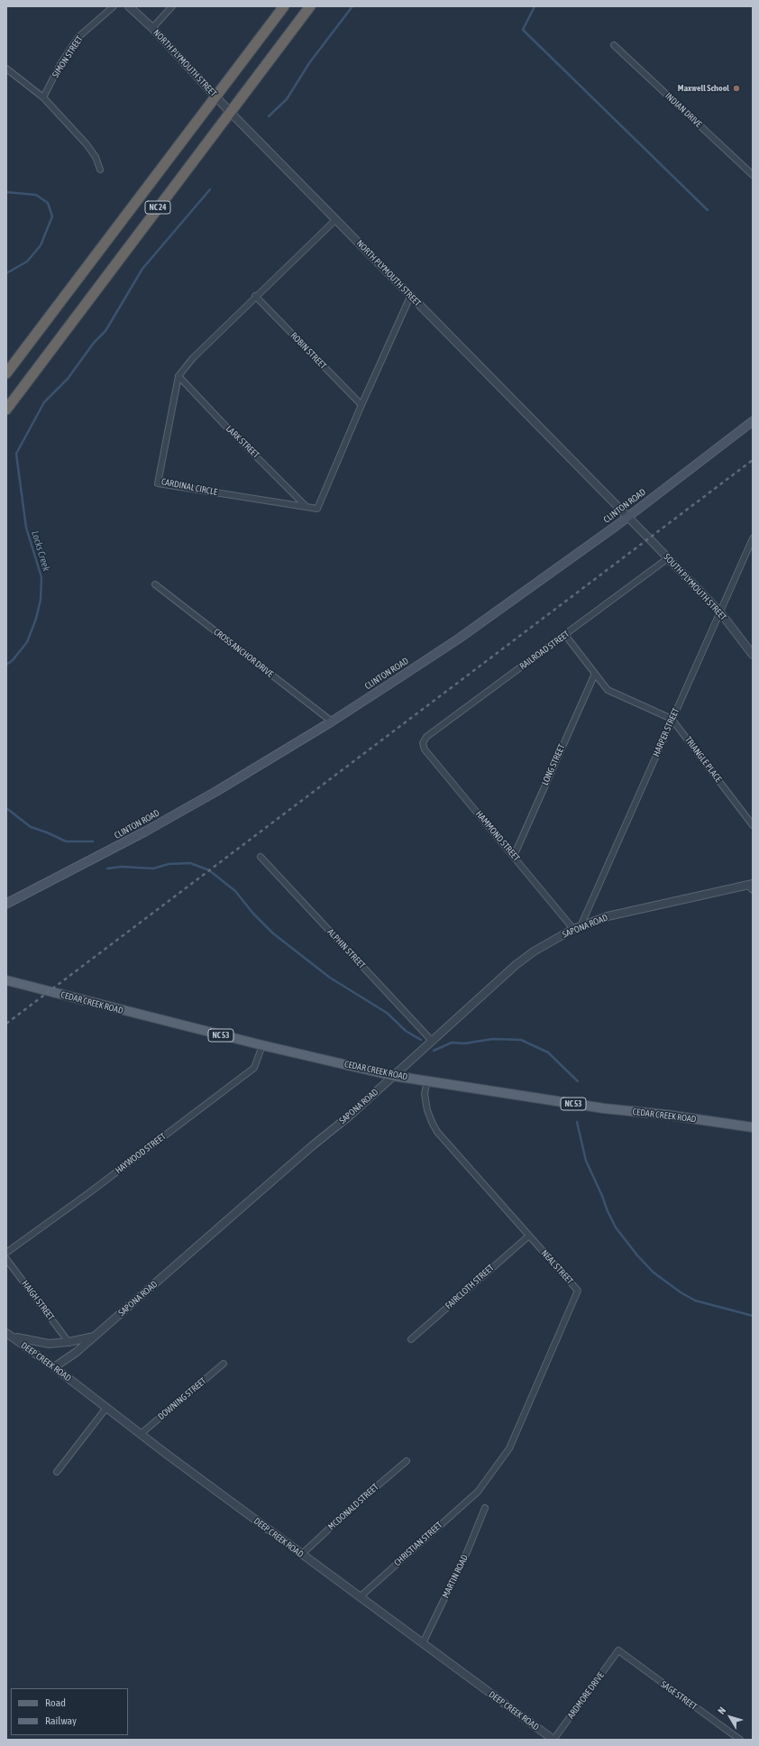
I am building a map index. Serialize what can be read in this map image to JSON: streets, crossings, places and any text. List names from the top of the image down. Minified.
{"streets":{"highway":["NC 24"],"main road":["CLINTON ROAD","CEDAR CREEK ROAD","NC 53"],"street":["SIMON STREET","NORTH PLYMOUTH STREET","INDIAN DRIVE","ROBIN STREET","LARK STREET","CARDINAL CIRCLE","SOUTH PLYMOUTH STREET","RAILROAD STREET","CROSS ANCHOR DRIVE","HARPER STREET","TRIANGLE PLACE","LONG STREET","HAMMOND STREET","SAPONA ROAD","ALPHIN STREET","HAYWOOD STREET","NEAL STREET","FAIRCLOTH STREET","HAIGH STREET","DEEP CREEK ROAD","DOWNING STREET","MCDONALD STREET","CHRISTIAN STREET","MARTIN ROAD","ARDMORE DRIVE","SAGE STREET"]},"crossings":[["NORTH PLYMOUTH STREET","NC 24"],["NORTH PLYMOUTH STREET","CARDINAL CIRCLE"],["NORTH PLYMOUTH STREET","CLINTON ROAD"],["NORTH PLYMOUTH STREET","SOUTH PLYMOUTH STREET"],["ROBIN STREET","CARDINAL CIRCLE"],["LARK STREET","CARDINAL CIRCLE"],["CLINTON ROAD","CROSS ANCHOR DRIVE"],["SOUTH PLYMOUTH STREET","RAILROAD STREET"],["SOUTH PLYMOUTH STREET","HARPER STREET"],["RAILROAD STREET","TRIANGLE PLACE"],["RAILROAD STREET","HAMMOND STREET"],["HARPER STREET","TRIANGLE PLACE"],["HARPER STREET","SAPONA ROAD"],["TRIANGLE PLACE","LONG STREET"],["LONG STREET","HAMMOND STREET"],["HAMMOND STREET","SAPONA ROAD"],["SAPONA ROAD","ALPHIN STREET"],["SAPONA ROAD","CEDAR CREEK ROAD"],["SAPONA ROAD","DEEP CREEK ROAD"],["CEDAR CREEK ROAD","HAYWOOD STREET"],["CEDAR CREEK ROAD","NEAL STREET"],["NEAL STREET","FAIRCLOTH STREET"],["NEAL STREET","CHRISTIAN STREET"],["DEEP CREEK ROAD","DOWNING STREET"],["DEEP CREEK ROAD","MCDONALD STREET"],["DEEP CREEK ROAD","CHRISTIAN STREET"],["DEEP CREEK ROAD","MARTIN ROAD"],["DEEP CREEK ROAD","ARDMORE DRIVE"],["ARDMORE DRIVE","SAGE STREET"]],"water":["Locks Creek"],"places":["Maxwell School"],"legend":["Road","Railway"],"north":"top left"}
